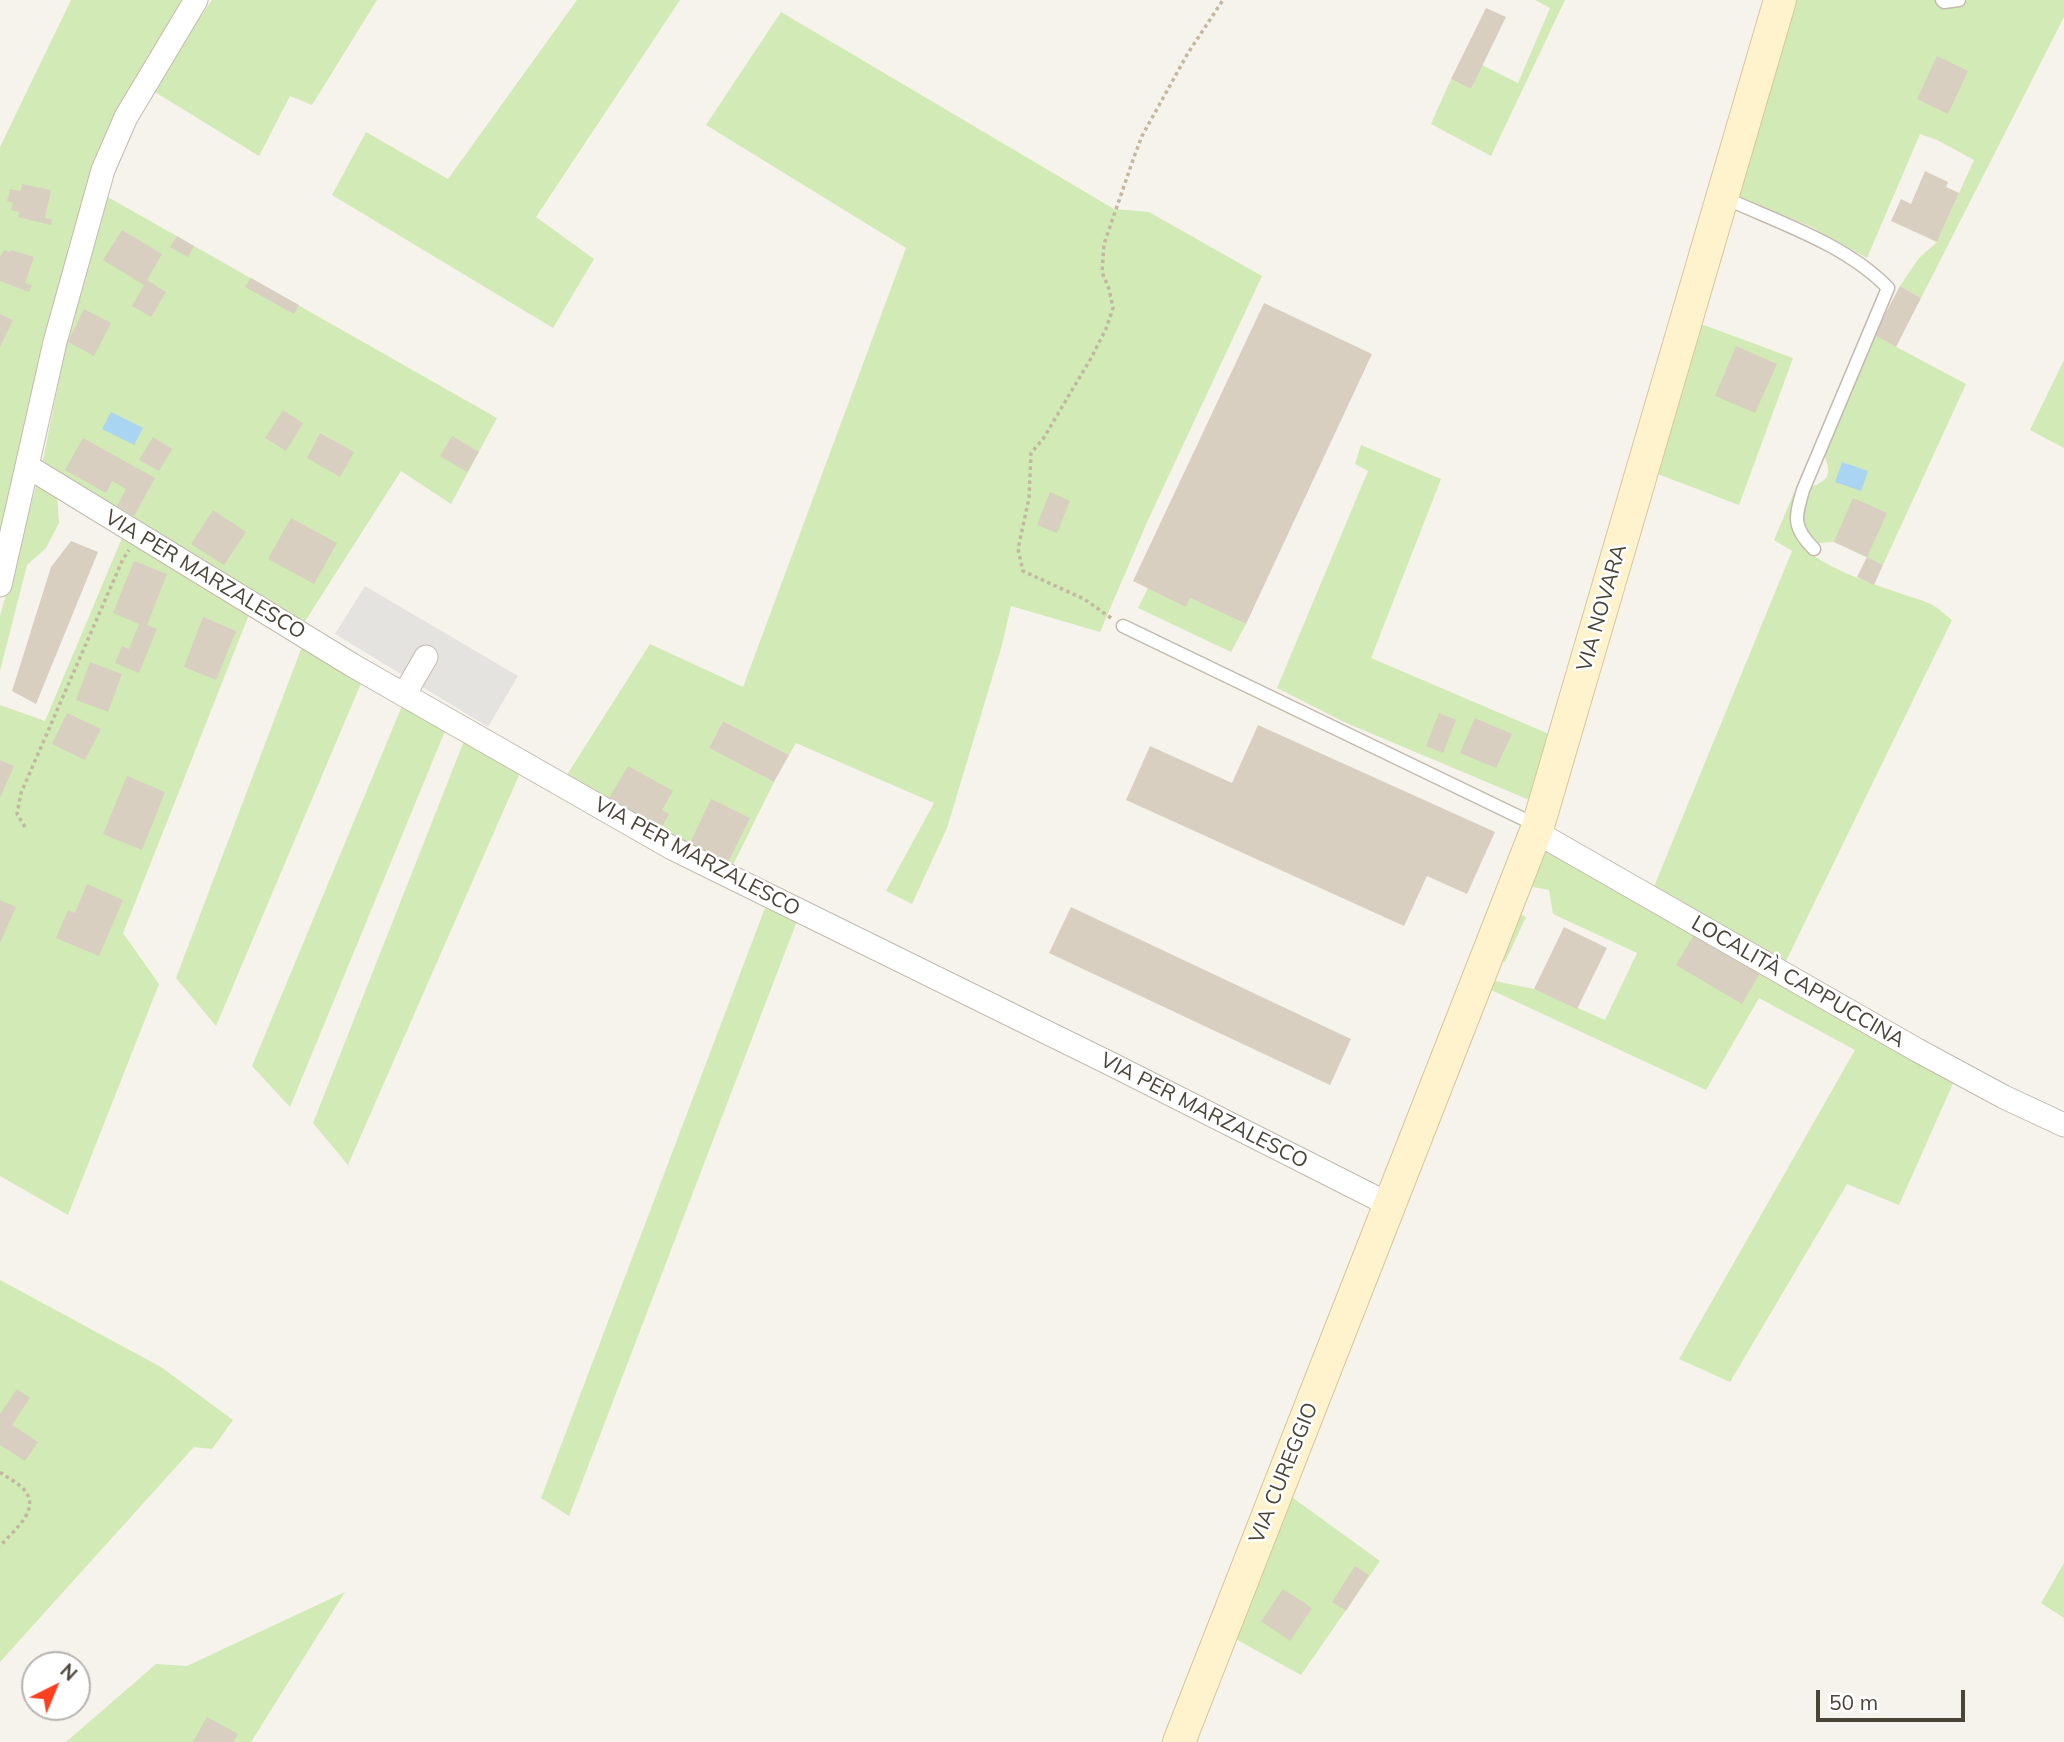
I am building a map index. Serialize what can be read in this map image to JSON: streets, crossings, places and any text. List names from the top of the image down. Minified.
{"streets":{"main road":["VIA NOVARA","VIA CUREGGIO"],"street":["VIA PER MARZALESCO","LOCALITÀ CAPPUCCINA"]},"crossings":[["VIA PER MARZALESCO","VIA NOVARA"],["VIA PER MARZALESCO","VIA CUREGGIO"],["VIA NOVARA","LOCALITÀ CAPPUCCINA"],["VIA NOVARA","VIA CUREGGIO"]],"scale_bar":"50 m","north":"top right"}
